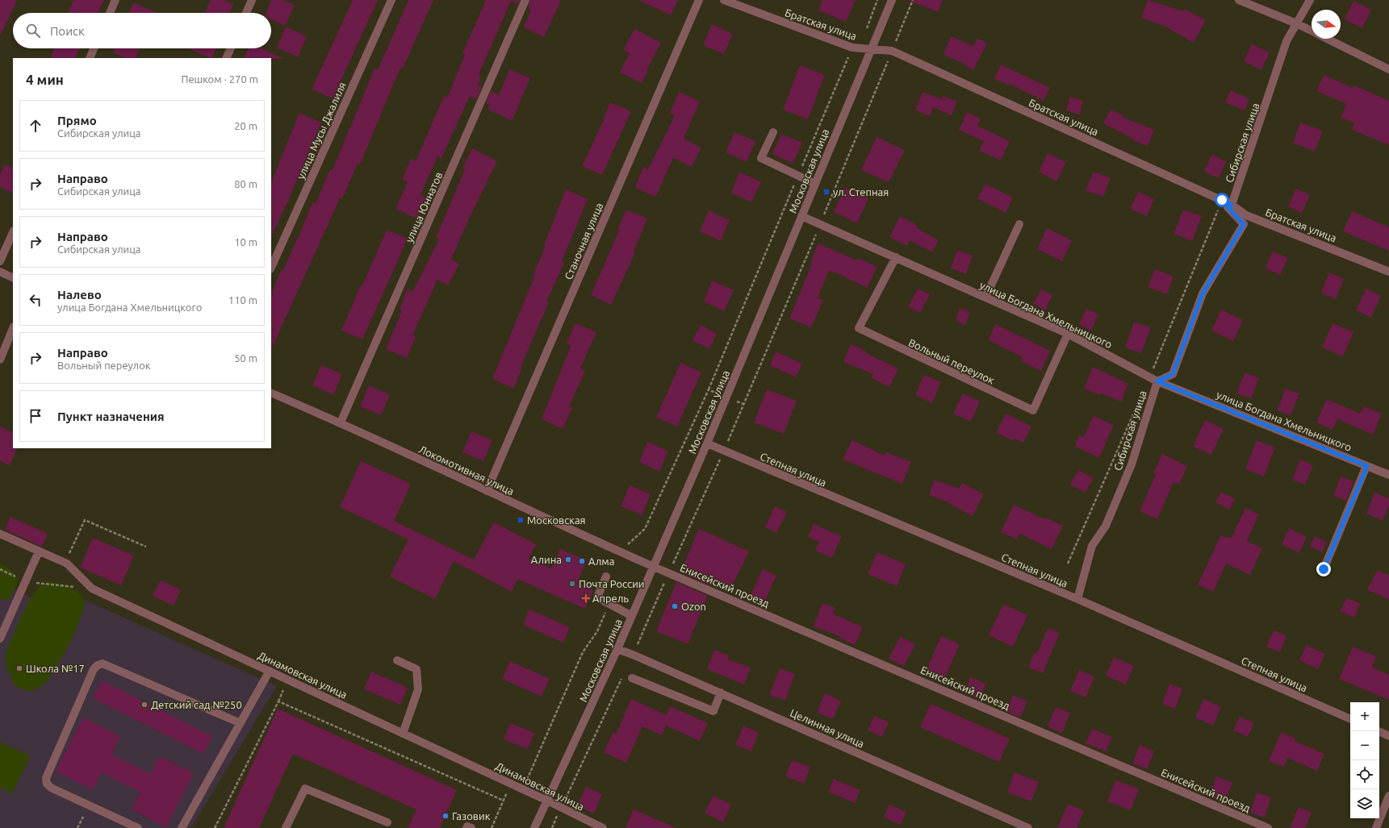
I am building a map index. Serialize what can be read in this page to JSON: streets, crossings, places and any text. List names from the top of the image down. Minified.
{"streets":{"street":["Братская улица","улица Мусы Джалиля","Сибирская улица","Московская улица","улица Юннатов","Станочная улица","улица Богдана Хмельницкого","Вольный переулок","Степная улица","Локомотивная улица","Енисейский проезд","Динамовская улица","Целинная улица"]},"crossings":[["Братская улица","Сибирская улица"],["Братская улица","Московская улица"],["Сибирская улица","улица Богдана Хмельницкого"],["Сибирская улица","Степная улица"],["Московская улица","улица Богдана Хмельницкого"],["Московская улица","Степная улица"],["Московская улица","Локомотивная улица"],["Московская улица","Енисейский проезд"],["Московская улица","Динамовская улица"],["Московская улица","Целинная улица"],["улица Юннатов","Локомотивная улица"],["Станочная улица","Локомотивная улица"],["улица Богдана Хмельницкого","Вольный переулок"],["Локомотивная улица","Енисейский проезд"]],"places":{"transit":["ул. Степная","Московская"],"other":["Алина","Алма","Почта России","Ozon","Школа №17","Детский сад №250","Газовик"],"health":["Апрель"]},"north":"right","page":{"search":"Поиск","heading":["4 мин","Пешком · 270 m"],"list":[["Прямо","Сибирская улица","20 m"],["Направо","Сибирская улица","80 m"],["Направо","Сибирская улица","10 m"],["Налево","улица Богдана Хмельницкого","110 m"],["Направо","Вольный переулок","50 m"],"Пункт назначения"],"map_buttons":["+","−"]}}
